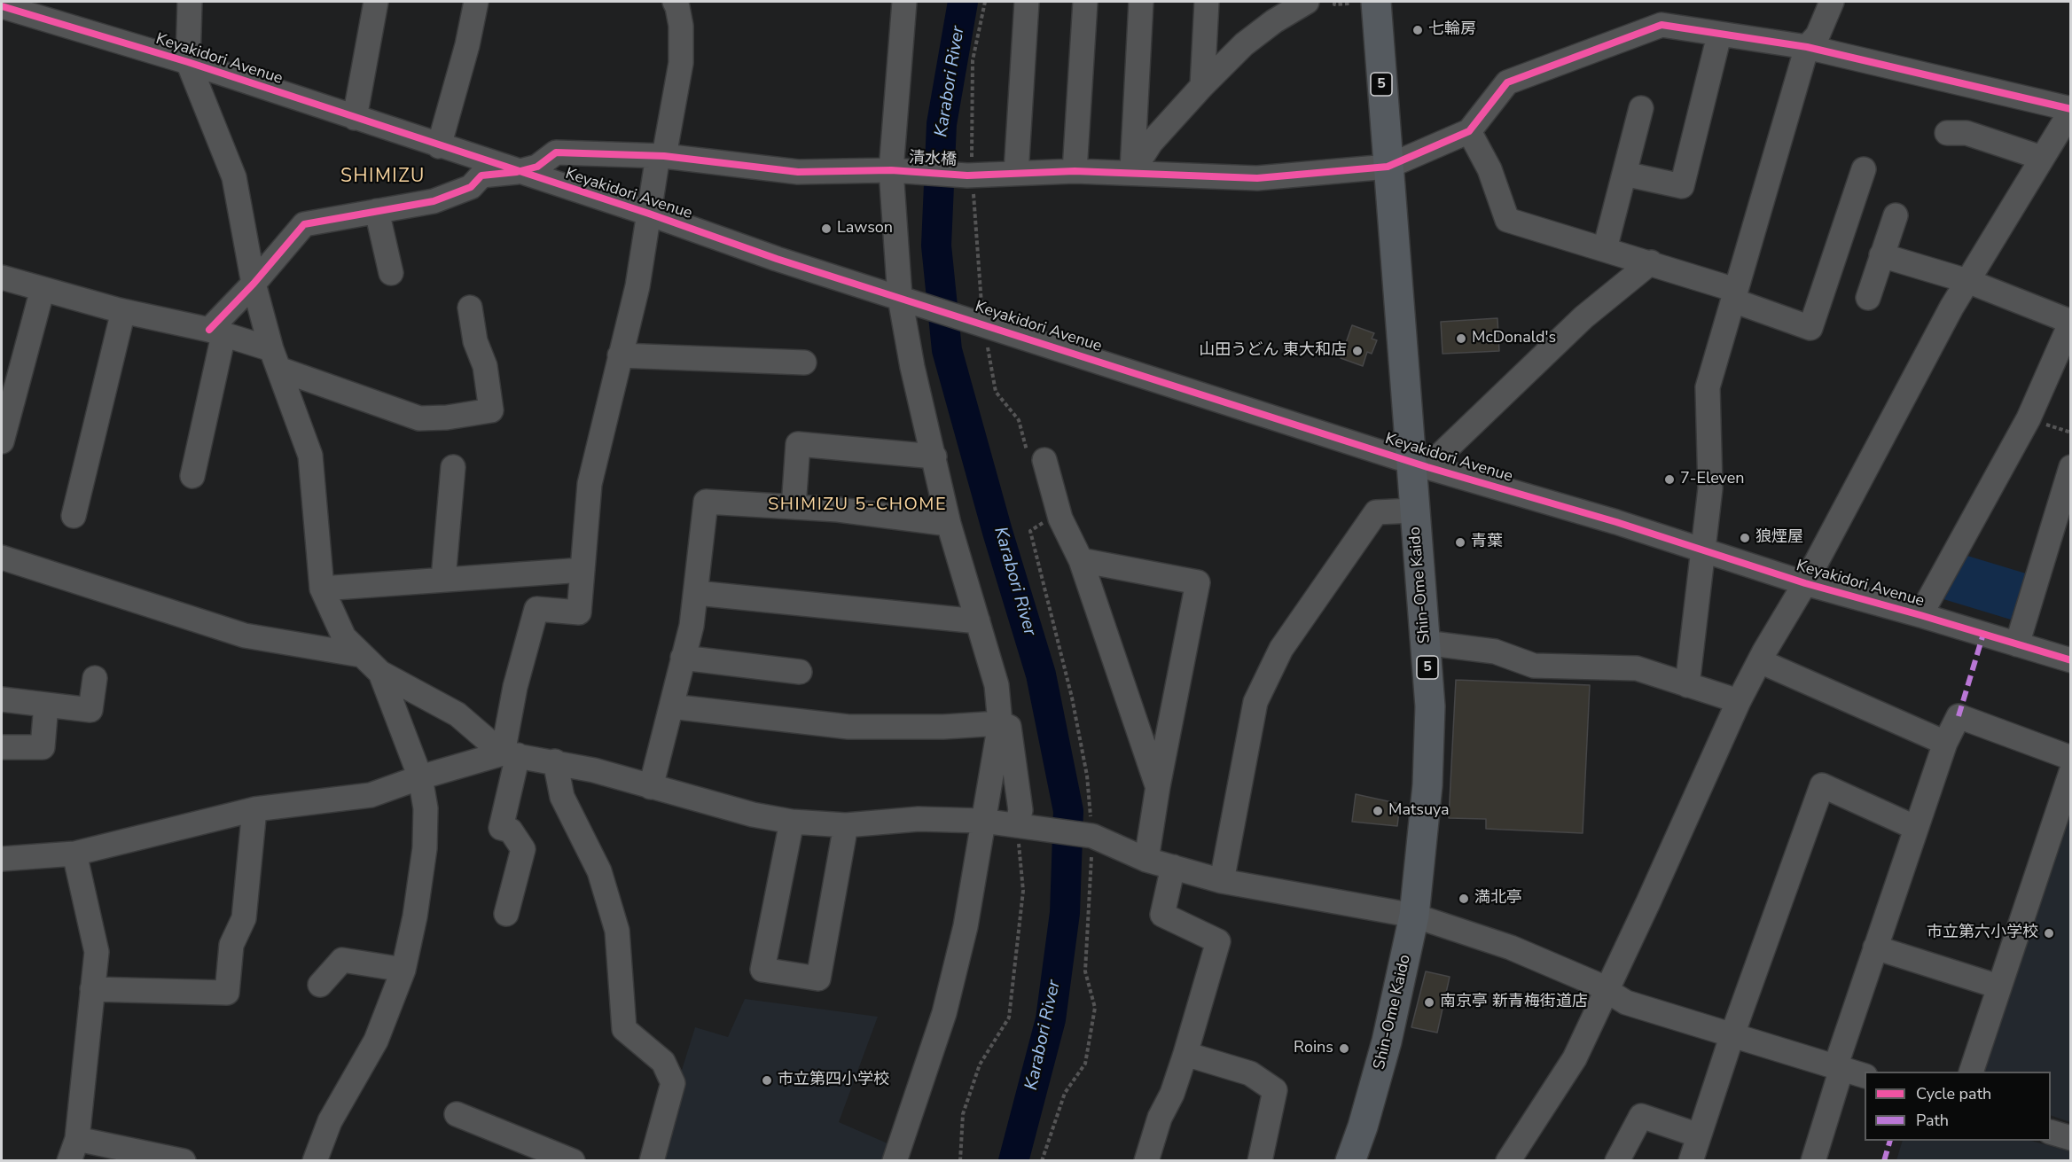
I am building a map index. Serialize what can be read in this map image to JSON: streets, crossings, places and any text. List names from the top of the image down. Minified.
{"streets":{"main road":["5","Shin-Ome Kaido"],"street":["Keyakidori Avenue","清水橋"]},"crossings":[["Keyakidori Avenue","清水橋"],["Keyakidori Avenue","Shin-Ome Kaido"],["清水橋","Shin-Ome Kaido"]],"districts":["SHIMIZU","SHIMIZU 5-CHOME"],"water":["Karabori River"],"places":["七輪房","Lawson","McDonald's","山田うどん 東大和店","7-Eleven","狼煙屋","青葉","Matsuya","満北亭","市立第六小学校","南京亭 新青梅街道店","Roins","市立第四小学校"],"legend":["Cycle path","Path"]}
